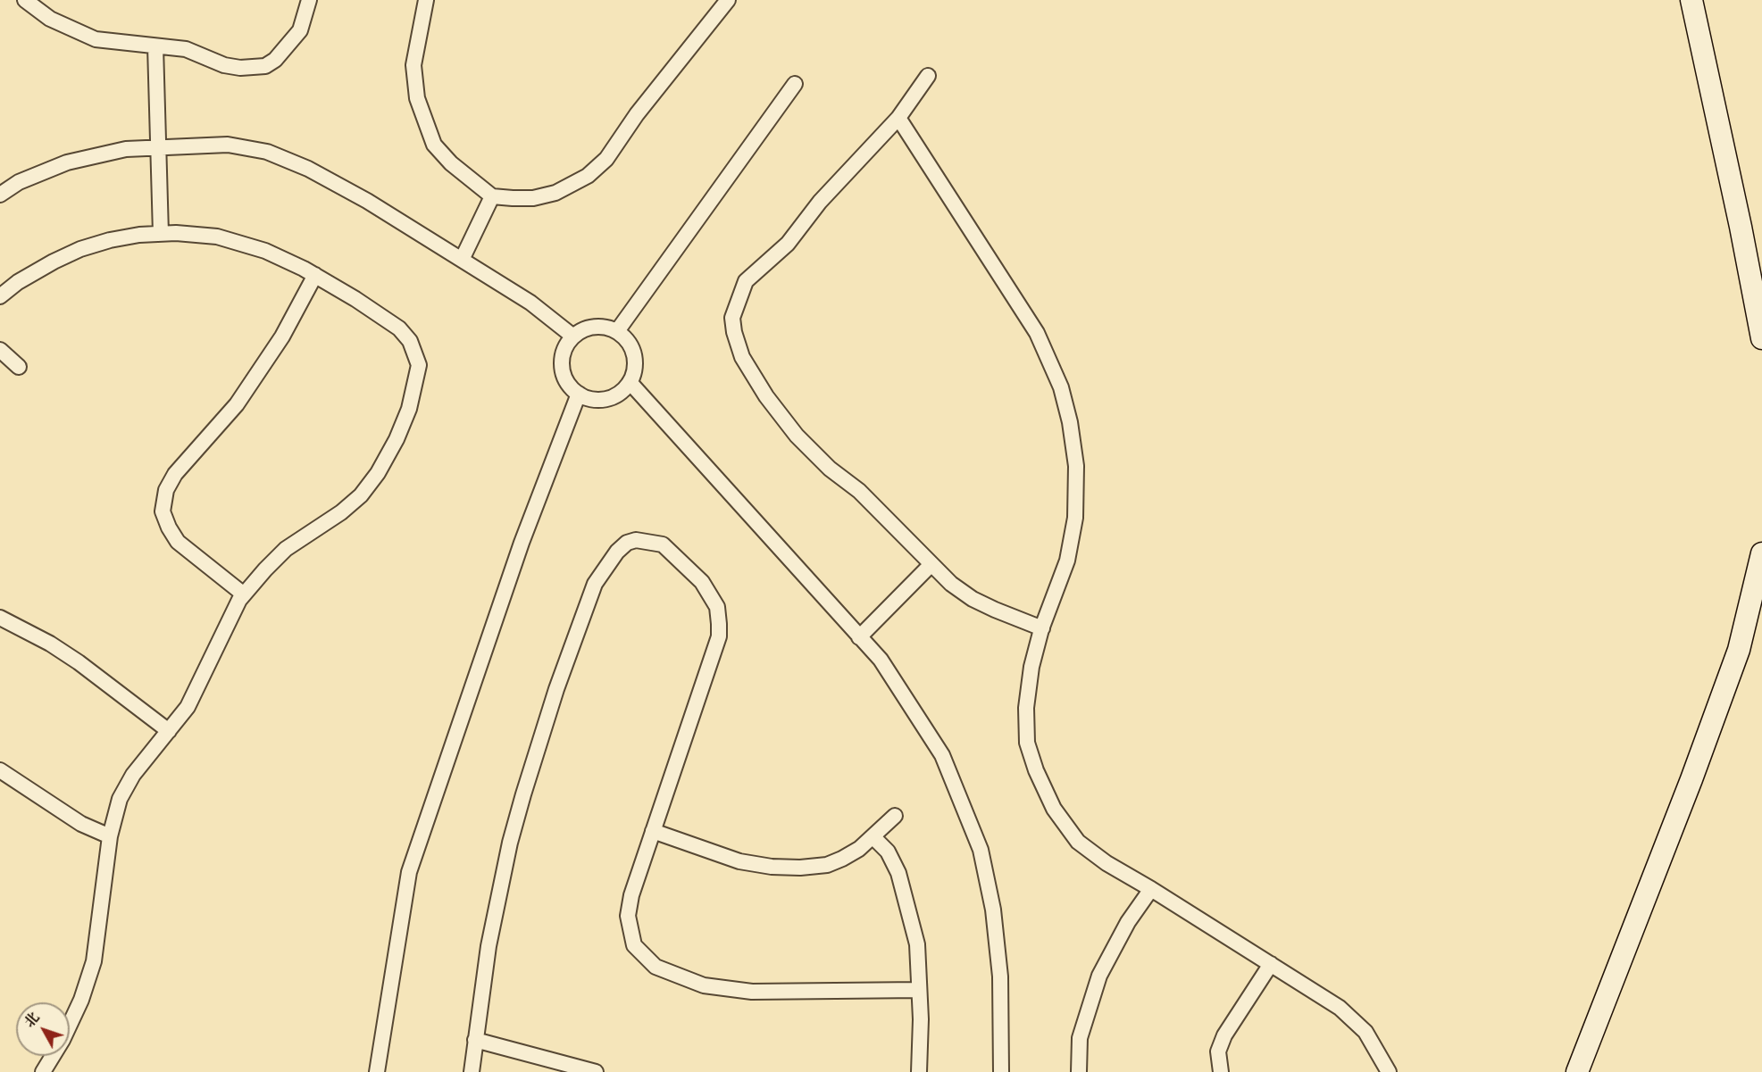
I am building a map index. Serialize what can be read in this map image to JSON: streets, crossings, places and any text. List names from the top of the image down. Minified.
{"north":"top left"}
